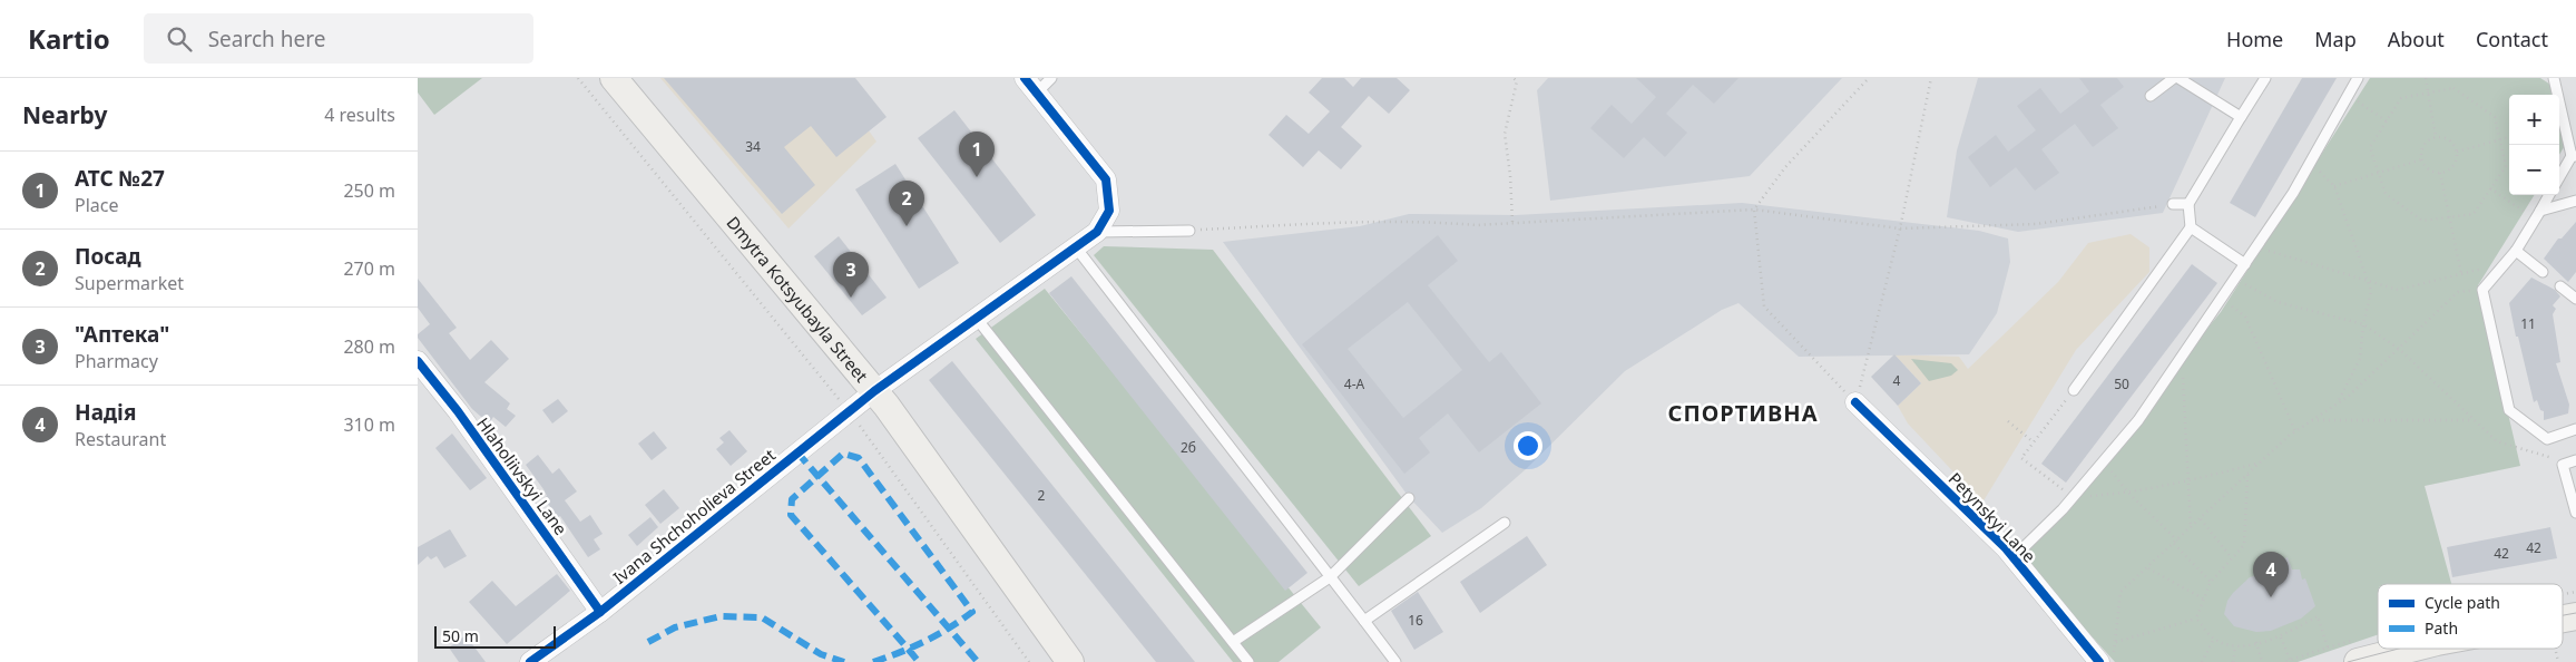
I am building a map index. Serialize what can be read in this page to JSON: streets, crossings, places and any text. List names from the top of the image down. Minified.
{"streets":{"main road":["Dmytra Kotsyubayla Street"],"street":["Hlaholiivskyi Lane","Ivana Shchoholieva Street","Petynskyi Lane"]},"crossings":[["Dmytra Kotsyubayla Street","Ivana Shchoholieva Street"],["Hlaholiivskyi Lane","Ivana Shchoholieva Street"]],"districts":["СПОРТИВНА"],"house_numbers":["34","11","4","4-А","50","2б","2","42","42","16"],"legend":["Cycle path","Path"],"scale_bar":"50 m","page":{"header":"Kartio","search":"Search here","nav":["Home","Map","About","Contact"],"heading":["Nearby","4 results"],"map_buttons":["+","−"],"pins":["1","2","3","4"],"list":[{"mark":"1","name":"АТС №27","note":"Place","value":"250 m"},{"mark":"2","name":"Посад","note":"Supermarket","value":"270 m"},{"mark":"3","name":"\"Аптека\"","note":"Pharmacy","value":"280 m"},{"mark":"4","name":"Надія","note":"Restaurant","value":"310 m"}],"scale":"50 m"}}
